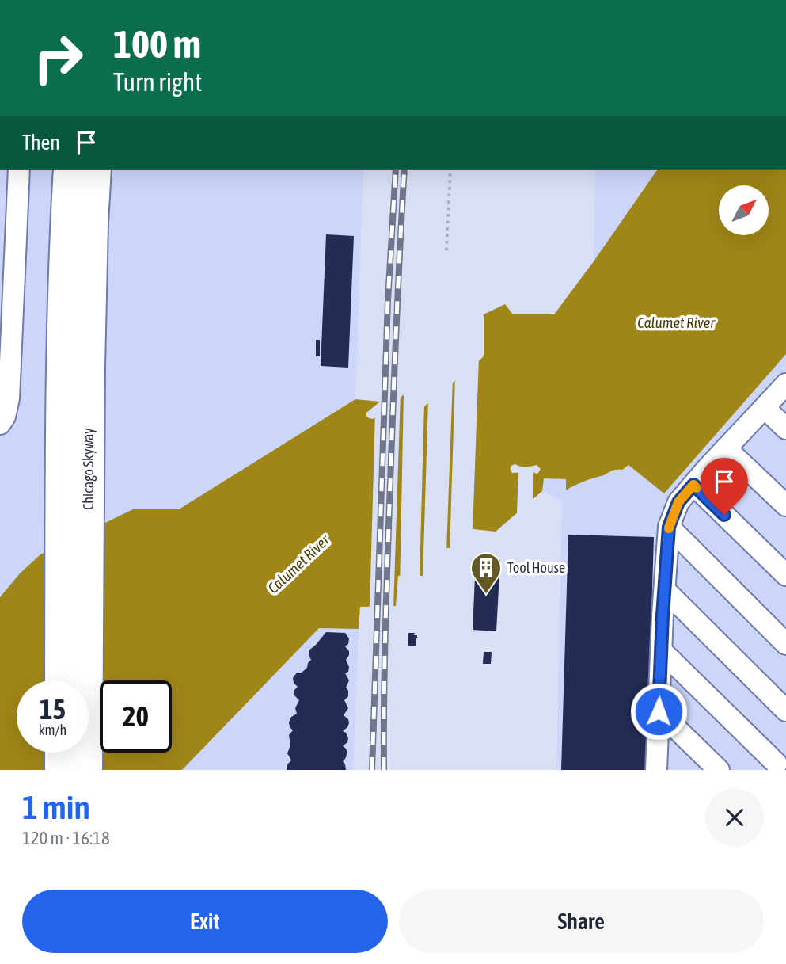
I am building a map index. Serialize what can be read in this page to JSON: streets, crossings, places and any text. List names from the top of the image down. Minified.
{"streets":{"highway":["Chicago Skyway"]},"water":["Calumet River"],"places":{"building":["Tool House"]},"north":"top right","page":{"turn":["100 m","Turn right"],"then":"Then","speed":"15 km/h","limit":"20","heading":["1 min","120 m · 16:18"],"buttons":["Exit","Share"]}}
